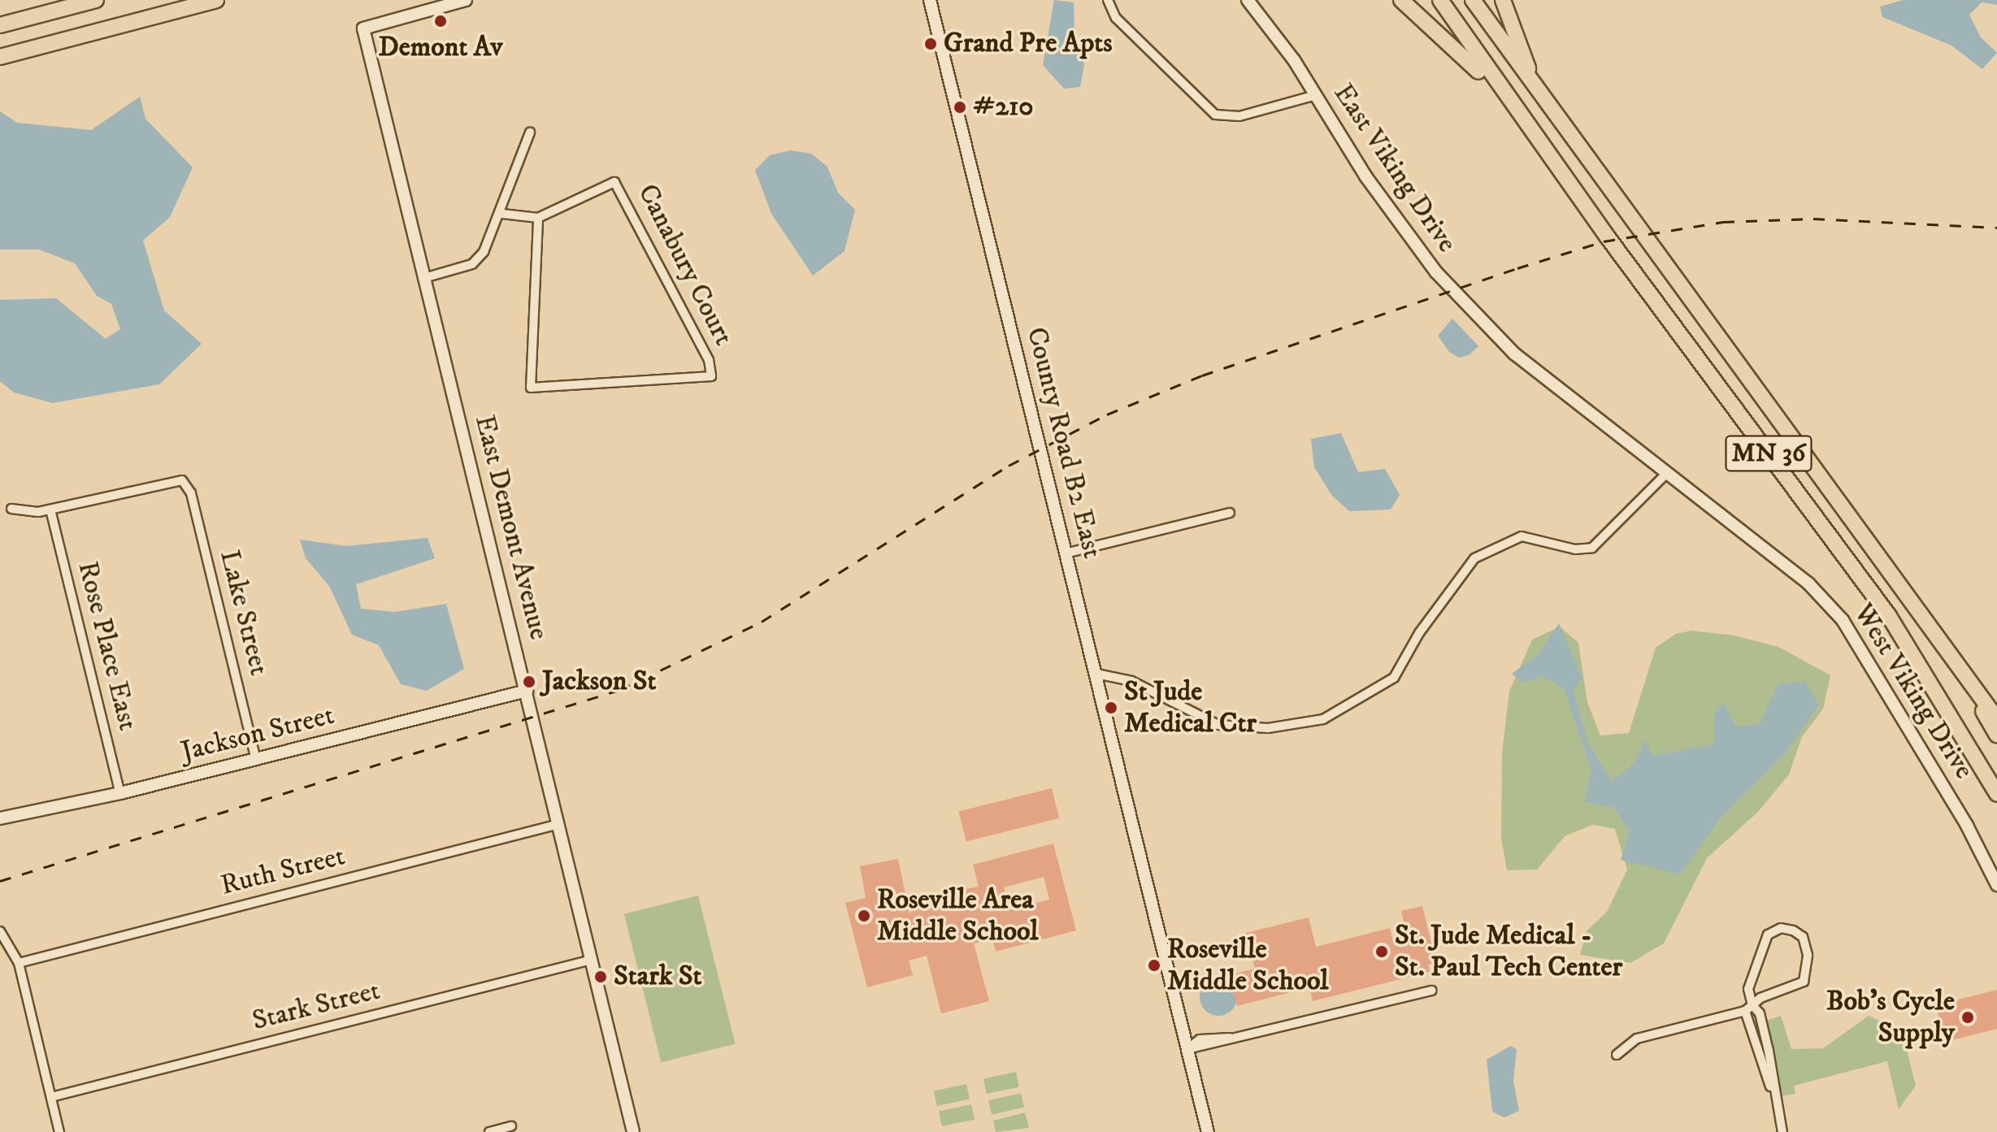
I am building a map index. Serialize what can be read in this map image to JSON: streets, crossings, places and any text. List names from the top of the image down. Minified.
{"streets":{"highway":["MN 36"],"street":["East Viking Drive","Canabury Court","County Road B2 East","East Demont Avenue","Lake Street","Rose Place East","West Viking Drive","Jackson Street","Ruth Street","Stark Street"]},"crossings":[["East Viking Drive","West Viking Drive"],["East Demont Avenue","Jackson Street"],["East Demont Avenue","Ruth Street"],["East Demont Avenue","Stark Street"],["Lake Street","Rose Place East"],["Lake Street","Jackson Street"],["Rose Place East","Jackson Street"]],"places":["Demont Av","Grand Pre Apts","#210","Jackson St","St Jude Medical Ctr","Roseville Area Middle School","St. Jude Medical - St. Paul Tech Center","Roseville Middle School","Stark St","Bob's Cycle Supply"]}
